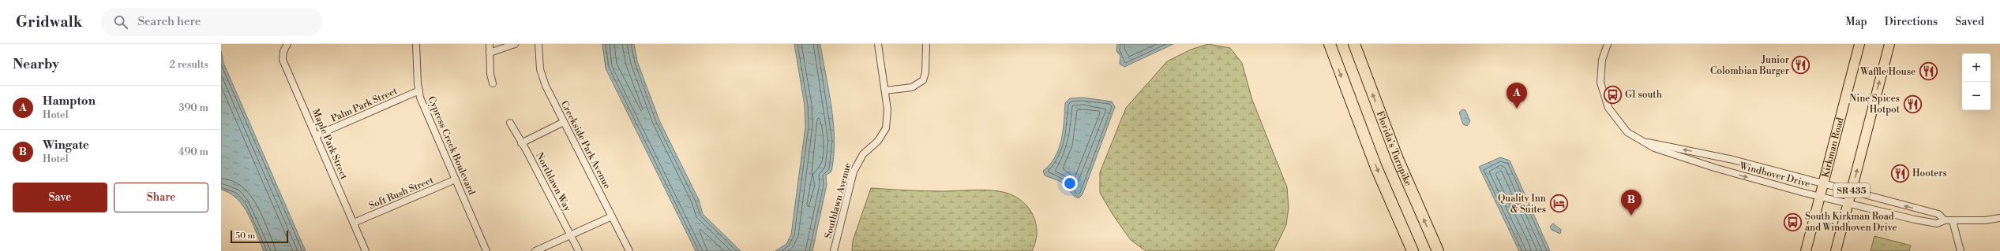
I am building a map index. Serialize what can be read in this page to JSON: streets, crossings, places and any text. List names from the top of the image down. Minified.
{"streets":{"highway":["Florida's Turnpike"],"main road":["Kirkman Road","SR 435"],"street":["Palm Park Street","Maple Park Street","Creekside Park Avenue","Cypress Creek Boulevard","Windhover Drive","Northlawn Way","Soft Rush Street","Southlawn Avenue"]},"crossings":[["Palm Park Street","Maple Park Street"],["Palm Park Street","Cypress Creek Boulevard"],["Maple Park Street","Soft Rush Street"],["Cypress Creek Boulevard","Soft Rush Street"],["Kirkman Road","Windhover Drive"],["Windhover Drive","SR 435"]],"places":{"restaurant":["Junior Colombian Burger","Waffle House","Nine Spices Hotpot","Hooters"],"bus stop":["G1 south","South Kirkman Road and Windhoven Drive"],"hotel":["Quality Inn & Suites"]},"scale_bar":"50 m","page":{"header":"Gridwalk","search":"Search here","nav":["Map","Directions","Saved"],"heading":["Nearby","2 results"],"map_buttons":["+","−"],"pins":["A","B"],"list":[{"mark":"A","name":"Hampton","note":"Hotel","value":"390 m"},{"mark":"B","name":"Wingate","note":"Hotel","value":"490 m"}],"buttons":["Save","Share"],"scale":"50 m"}}
